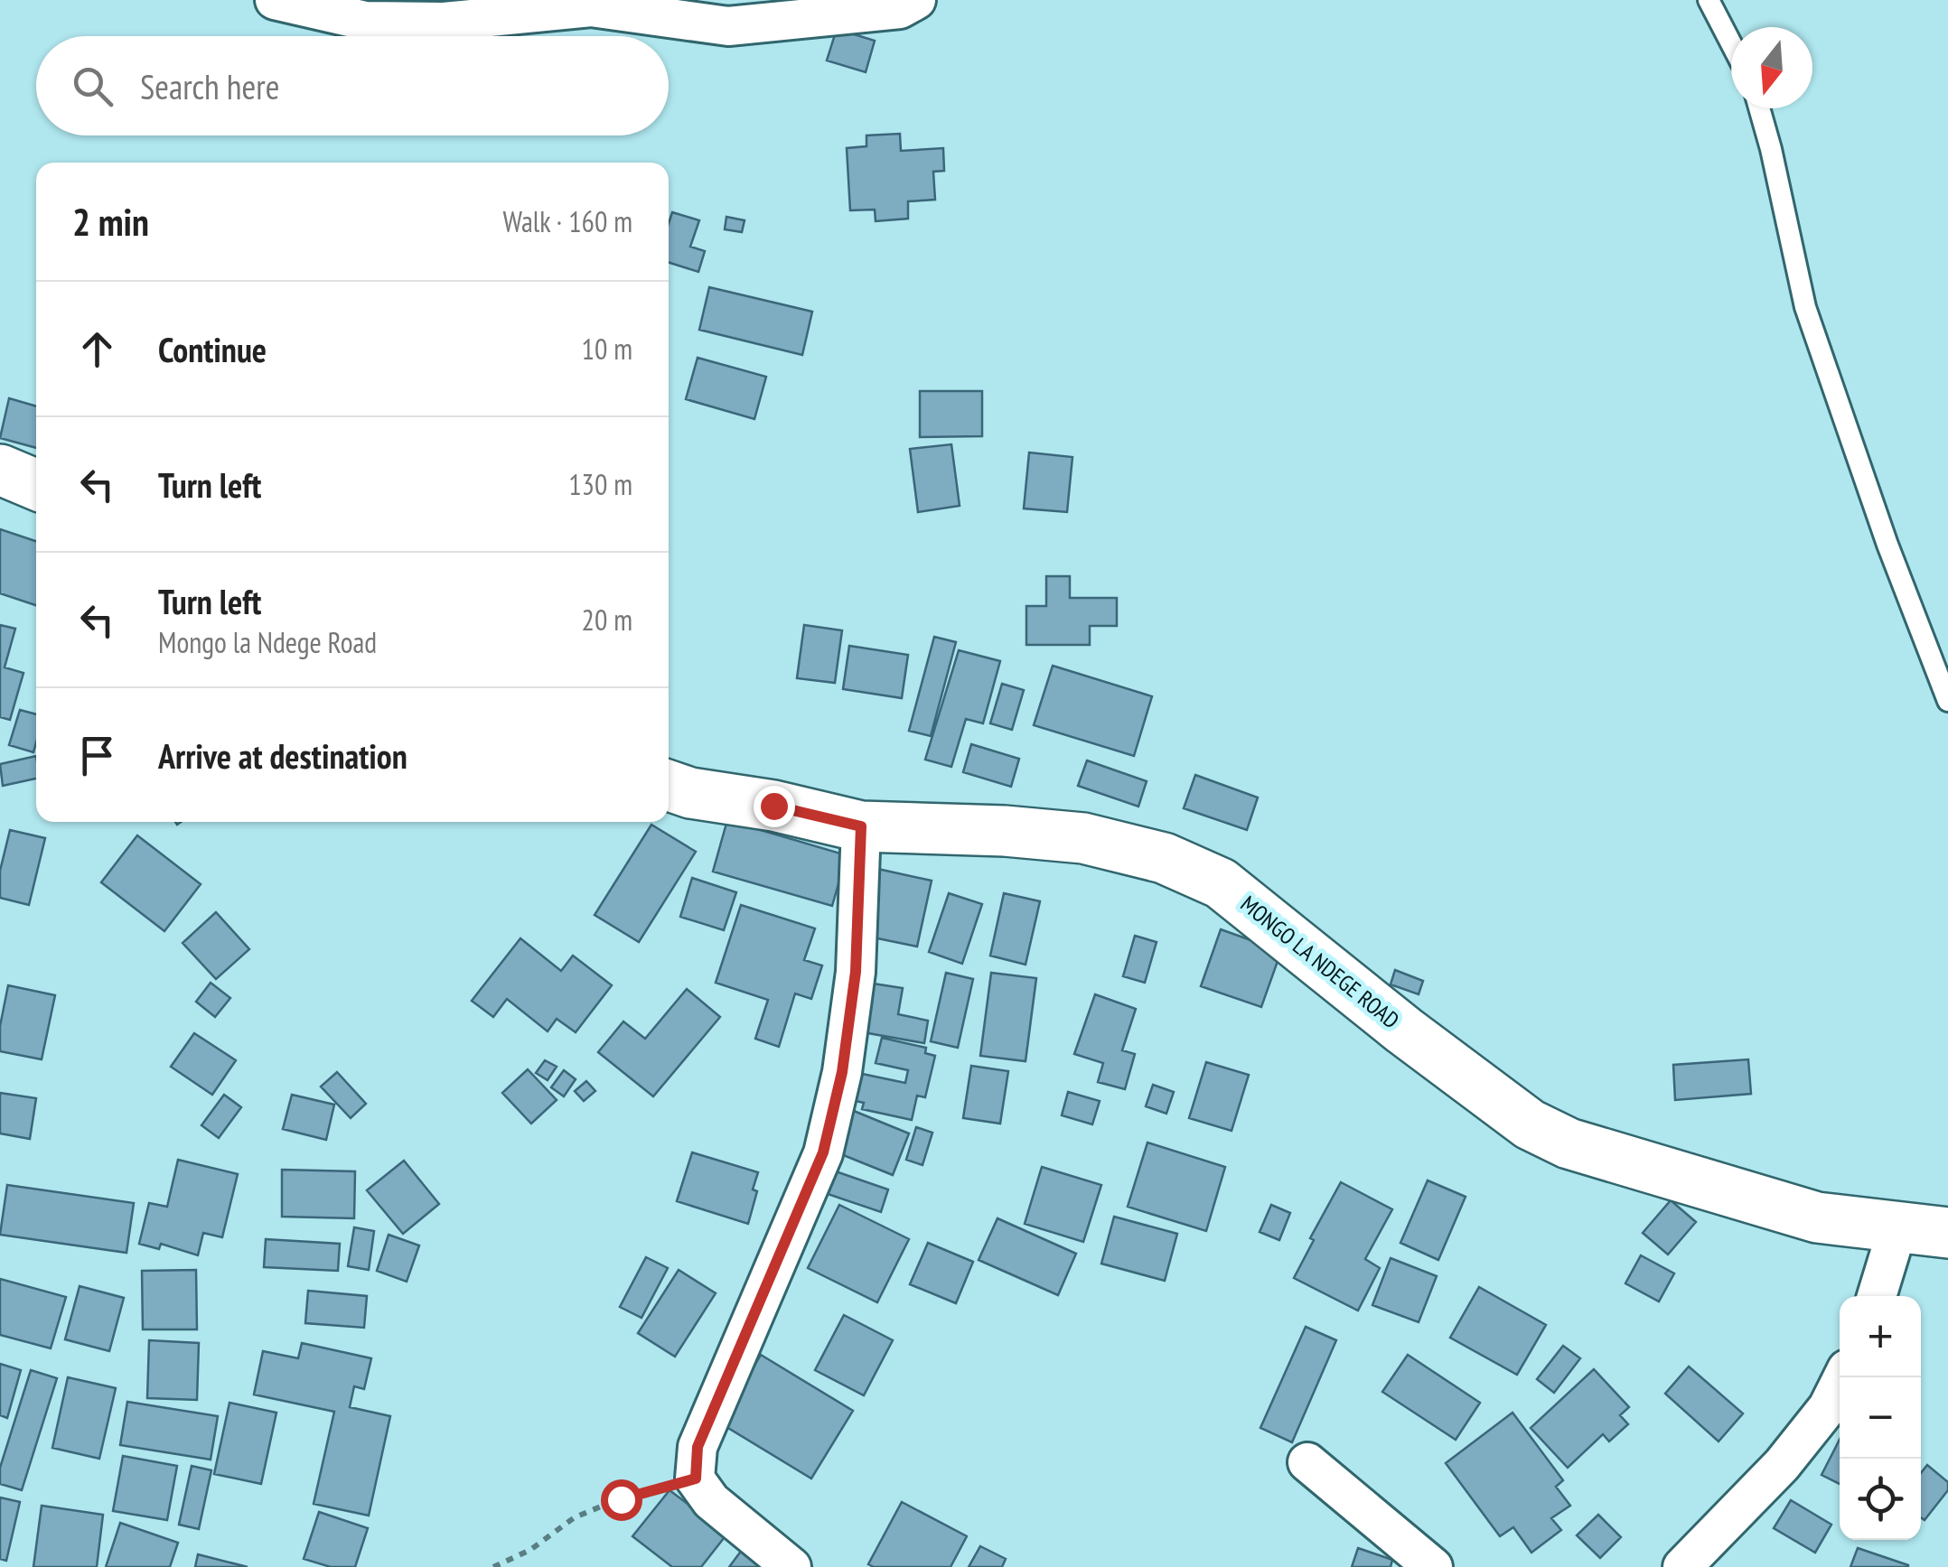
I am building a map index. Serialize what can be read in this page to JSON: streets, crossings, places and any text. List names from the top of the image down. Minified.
{"streets":{"street":["MONGO LA NDEGE ROAD"]},"north":"bottom","page":{"search":"Search here","heading":["2 min","Walk · 160 m"],"list":[["Continue","10 m"],["Turn left","130 m"],["Turn left","Mongo la Ndege Road","20 m"],"Arrive at destination"],"map_buttons":["+","−"]}}
